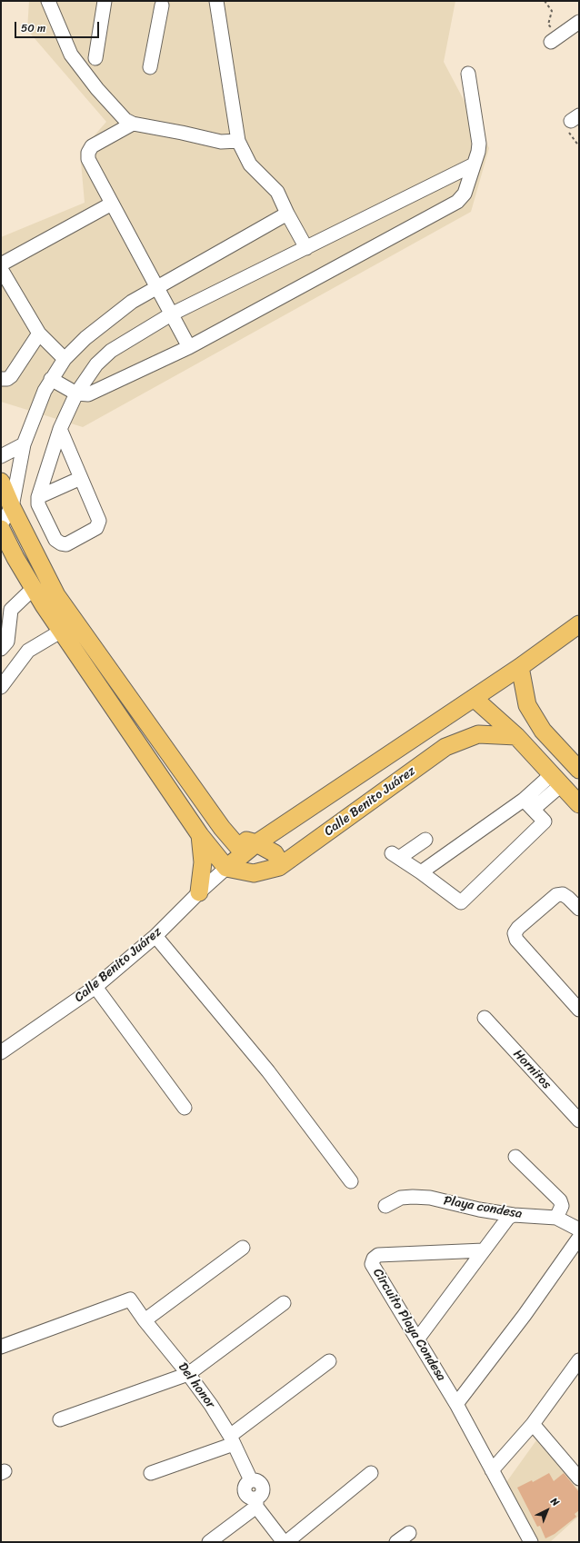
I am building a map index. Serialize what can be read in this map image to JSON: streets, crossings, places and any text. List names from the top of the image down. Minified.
{"streets":{"main road":["Calle Benito Juárez"],"street":["Hornitos","Playa condesa","Circuito Playa Condesa","Del honor"]},"scale_bar":"50 m","north":"top right"}
